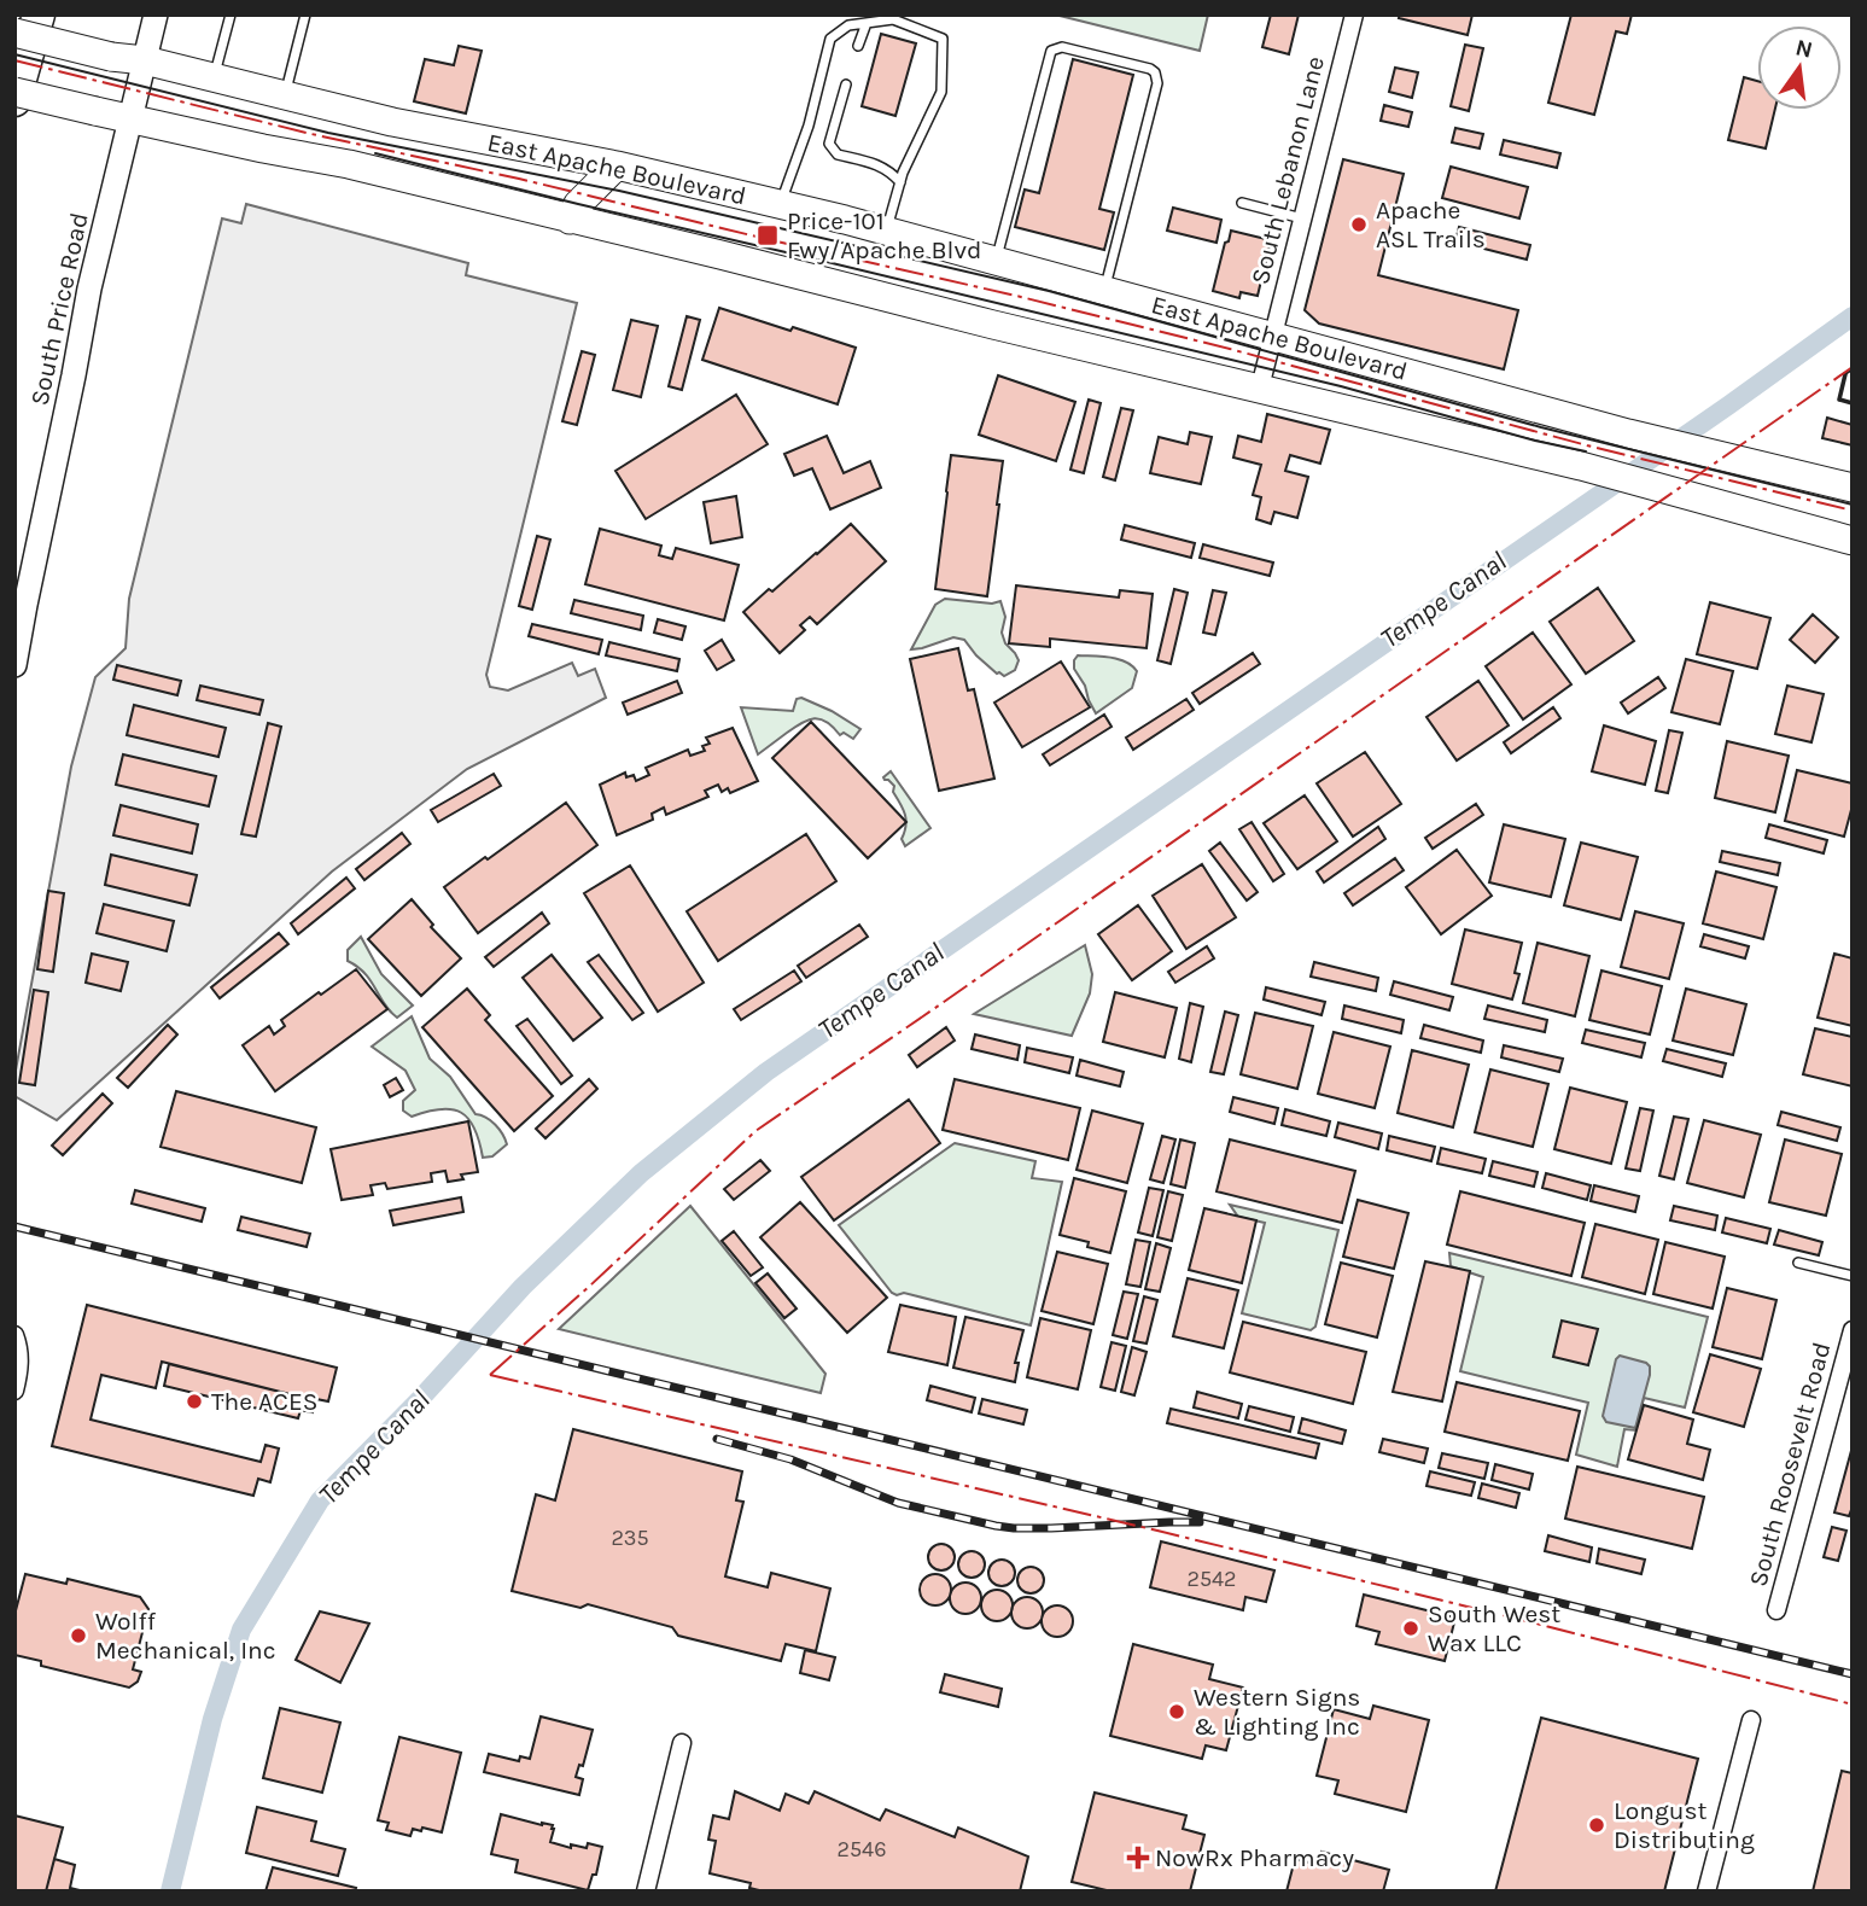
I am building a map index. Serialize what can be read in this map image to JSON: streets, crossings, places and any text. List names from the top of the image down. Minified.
{"streets":{"main road":["East Apache Boulevard","South Price Road"],"street":["South Lebanon Lane","South Roosevelt Road"]},"crossings":[["East Apache Boulevard","South Lebanon Lane"],["East Apache Boulevard","South Price Road"]],"water":["Tempe Canal"],"places":{"other":["Apache ASL Trails","The ACES","South West Wax LLC","Wolff Mechanical, Inc","Western Signs & Lighting Inc","Longust Distributing"],"transit":["Price-101 Fwy/Apache Blvd"],"health":["NowRx Pharmacy"]},"house_numbers":["235","2542","2546"],"north":"top"}
